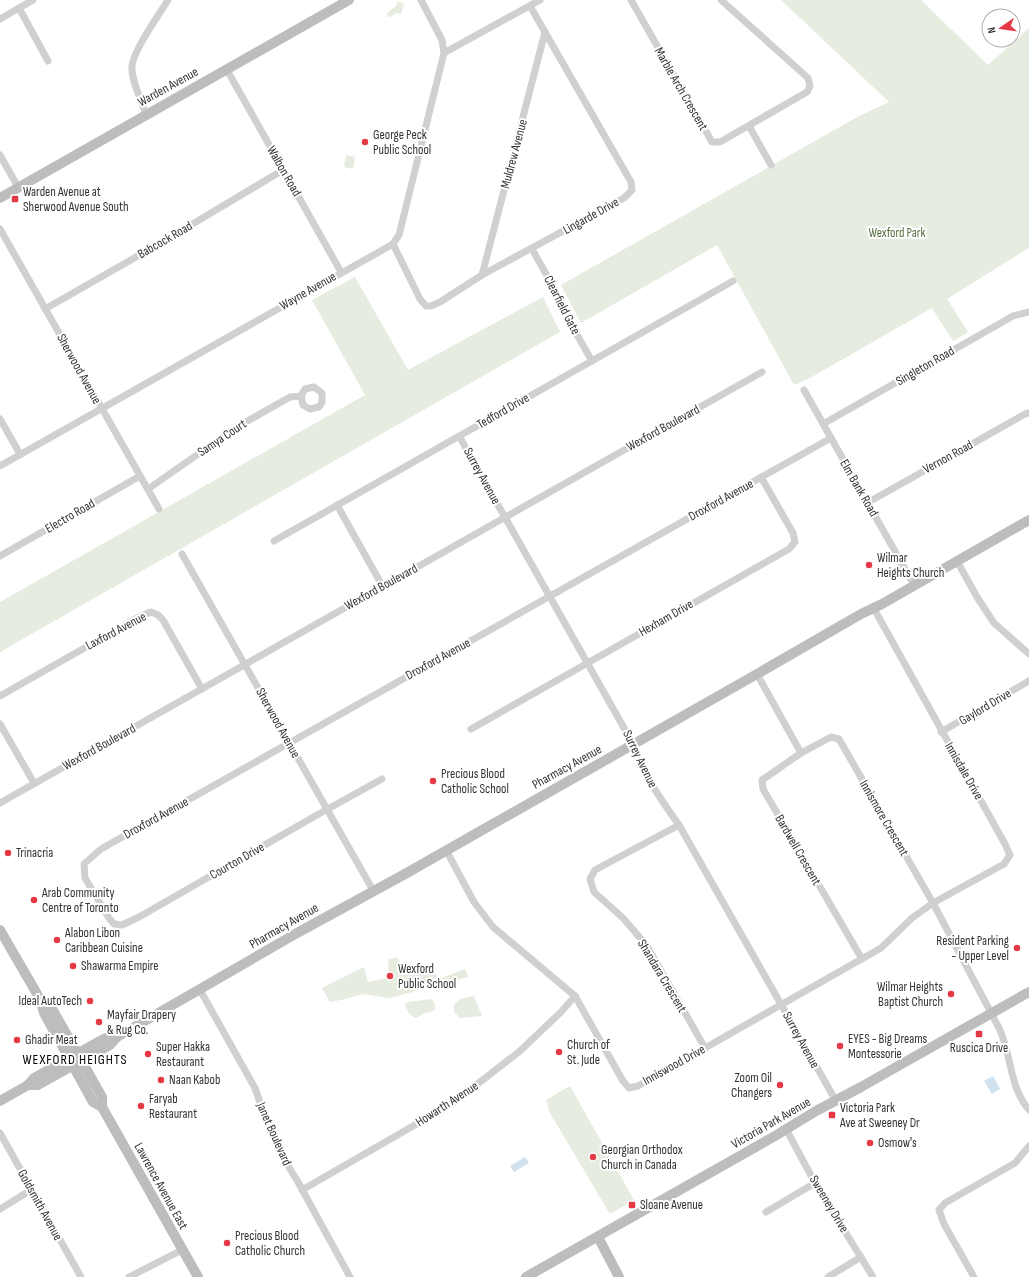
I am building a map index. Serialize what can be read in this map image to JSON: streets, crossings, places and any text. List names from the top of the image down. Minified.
{"streets":{"main road":["Warden Avenue","Pharmacy Avenue","Victoria Park Avenue","Lawrence Avenue East"],"street":["Marble Arch Crescent","Muldrew Avenue","Walbon Road","Lingarde Drive","Babcock Road","Wayne Avenue","Clearfield Gate","Singleton Road","Sherwood Avenue","Tedford Drive","Wexford Boulevard","Samya Court","Vernon Road","Surrey Avenue","Elm Bank Road","Droxford Avenue","Electro Road","Hexham Drive","Laxford Avenue","Gaylord Drive","Innisdale Drive","Innismore Crescent","Bardwell Crescent","Courton Drive","Shandara Crescent","Inniswood Drive","Howarth Avenue","Janet Boulevard","Sweeney Drive","Goldsmith Avenue"]},"crossings":[["Warden Avenue","Walbon Road"],["Muldrew Avenue","Lingarde Drive"],["Walbon Road","Babcock Road"],["Walbon Road","Wayne Avenue"],["Lingarde Drive","Wayne Avenue"],["Lingarde Drive","Clearfield Gate"],["Babcock Road","Sherwood Avenue"],["Wayne Avenue","Sherwood Avenue"],["Clearfield Gate","Tedford Drive"],["Singleton Road","Elm Bank Road"],["Sherwood Avenue","Wexford Boulevard"],["Sherwood Avenue","Samya Court"],["Sherwood Avenue","Droxford Avenue"],["Sherwood Avenue","Electro Road"],["Sherwood Avenue","Pharmacy Avenue"],["Sherwood Avenue","Courton Drive"],["Tedford Drive","Surrey Avenue"],["Wexford Boulevard","Surrey Avenue"],["Wexford Boulevard","Laxford Avenue"],["Vernon Road","Elm Bank Road"],["Surrey Avenue","Droxford Avenue"],["Surrey Avenue","Hexham Drive"],["Surrey Avenue","Pharmacy Avenue"],["Surrey Avenue","Shandara Crescent"],["Surrey Avenue","Inniswood Drive"],["Surrey Avenue","Victoria Park Avenue"],["Elm Bank Road","Droxford Avenue"],["Elm Bank Road","Pharmacy Avenue"],["Droxford Avenue","Hexham Drive"],["Droxford Avenue","Courton Drive"],["Gaylord Drive","Innisdale Drive"],["Pharmacy Avenue","Innisdale Drive"],["Pharmacy Avenue","Inniswood Drive"],["Pharmacy Avenue","Janet Boulevard"],["Pharmacy Avenue","Lawrence Avenue East"],["Innisdale Drive","Innismore Crescent"],["Innisdale Drive","Inniswood Drive"],["Innismore Crescent","Bardwell Crescent"],["Innismore Crescent","Inniswood Drive"],["Innismore Crescent","Victoria Park Avenue"],["Bardwell Crescent","Inniswood Drive"],["Shandara Crescent","Inniswood Drive"],["Inniswood Drive","Howarth Avenue"],["Howarth Avenue","Janet Boulevard"],["Victoria Park Avenue","Sweeney Drive"]],"districts":["WEXFORD HEIGHTS"],"parks":["Wexford Park"],"places":{"other":["George Peck Public School","Wilmar Heights Church","Precious Blood Catholic School","Trinacria","Arab Community Centre of Toronto","Alabon Libon Caribbean Cuisine","Resident Parking - Upper Level","Shawarma Empire","Wexford Public School","Wilmar Heights Baptist Church","Ideal AutoTech","Mayfair Drapery & Rug Co.","Ghadir Meat","EYES - Big Dreams Montessorie","Church of St. Jude","Super Hakka Restaurant","Naan Kabob","Zoom Oil Changers","Faryab Restaurant","Osmow's","Georgian Orthodox Church in Canada","Precious Blood Catholic Church"],"transit":["Warden Avenue at Sherwood Avenue South","Ruscica Drive","Victoria Park Ave at Sweeney Dr","Sloane Avenue"]},"north":"left"}
